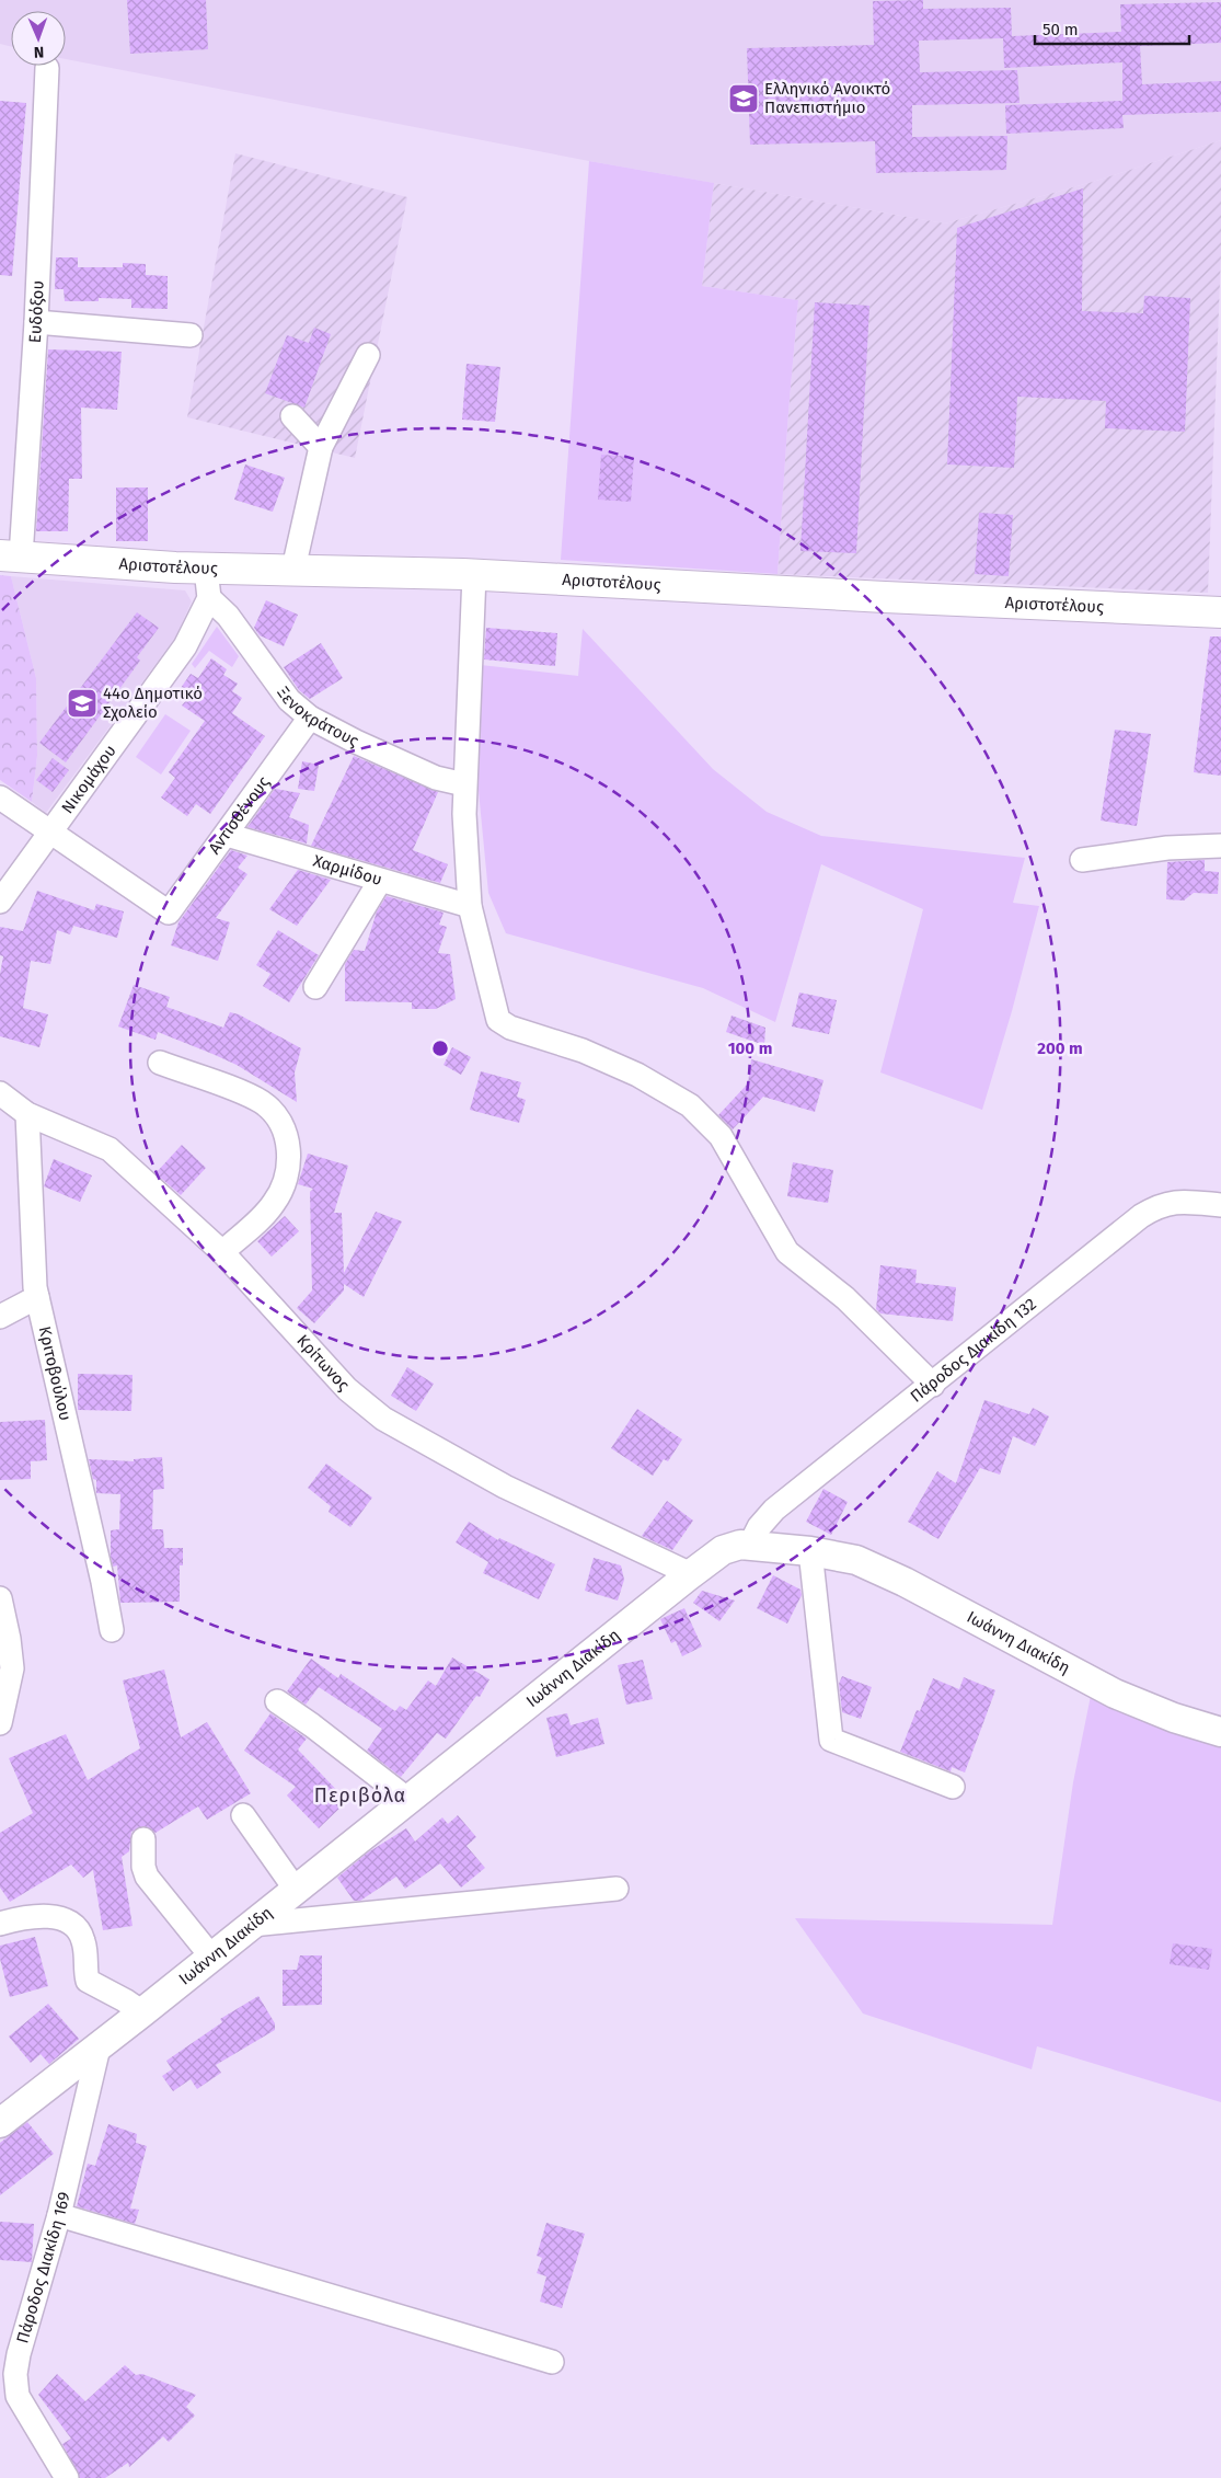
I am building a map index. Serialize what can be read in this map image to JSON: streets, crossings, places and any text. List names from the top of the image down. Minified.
{"streets":{"main road":["Αριστοτέλους"],"street":["Ευδόξου","Ξενοκράτους","Νικομάχου","Αντισθένους","Χαρμίδου","Πάροδος Διακίδη 132","Κρίτωνος","Κριτοβούλου","Ιωάννη Διακίδη","Πάροδος Διακίδη 169"]},"crossings":[["Ευδόξου","Αριστοτέλους"],["Ξενοκράτους","Νικομάχου"],["Ξενοκράτους","Αντισθένους"],["Νικομάχου","Αντισθένους"],["Αντισθένους","Χαρμίδου"],["Πάροδος Διακίδη 132","Ιωάννη Διακίδη"],["Κρίτωνος","Κριτοβούλου"],["Κρίτωνος","Ιωάννη Διακίδη"],["Ιωάννη Διακίδη","Πάροδος Διακίδη 169"]],"districts":["Περιβόλα"],"places":{"school or university":["Ελληνικό Ανοικτό Πανεπιστήμιο","44ο Δημοτικό Σχολείο"]},"scale_bar":"50 m","north":"bottom","rings":["100 m","200 m"]}
